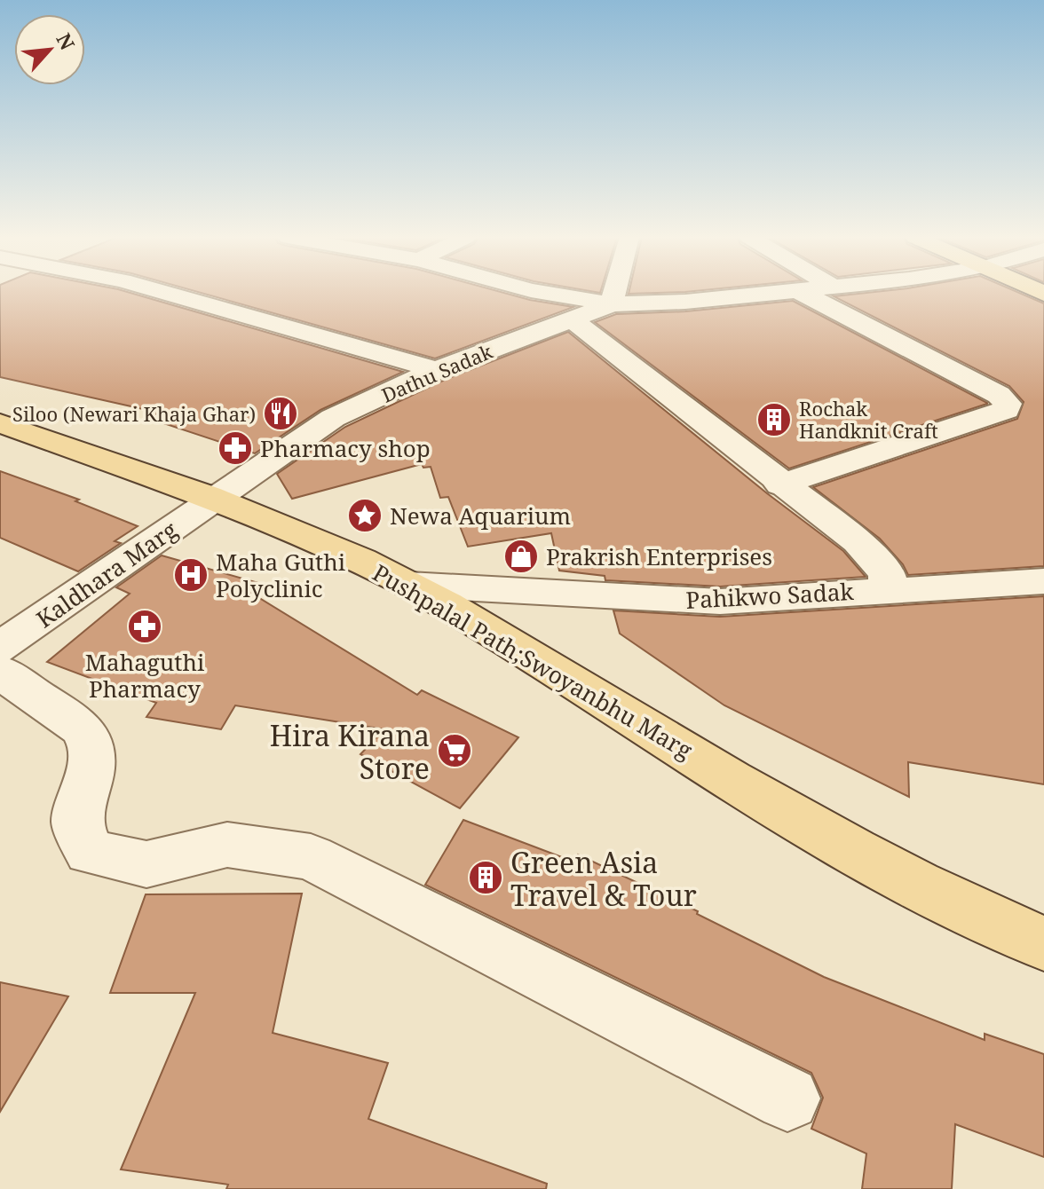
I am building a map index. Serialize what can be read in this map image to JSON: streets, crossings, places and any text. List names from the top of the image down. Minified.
{"streets":{"main road":["Pushpalal Path;Swoyanbhu Marg"],"street":["Dathu Sadak","Kaldhara Marg","Pahikwo Sadak"]},"crossings":[["Dathu Sadak","Kaldhara Marg"],["Dathu Sadak","Pushpalal Path;Swoyanbhu Marg"],["Kaldhara Marg","Pushpalal Path;Swoyanbhu Marg"],["Pahikwo Sadak","Pushpalal Path;Swoyanbhu Marg"]],"places":{"restaurant":["Siloo (Newari Khaja Ghar)"],"building":["Rochak Handknit Craft","Green Asia Travel & Tour"],"pharmacy":["Pharmacy shop","Mahaguthi Pharmacy"],"place":["Newa Aquarium"],"shop":["Prakrish Enterprises"],"hospital":["Maha Guthi Polyclinic"],"supermarket":["Hira Kirana Store"]},"north":"top right"}
